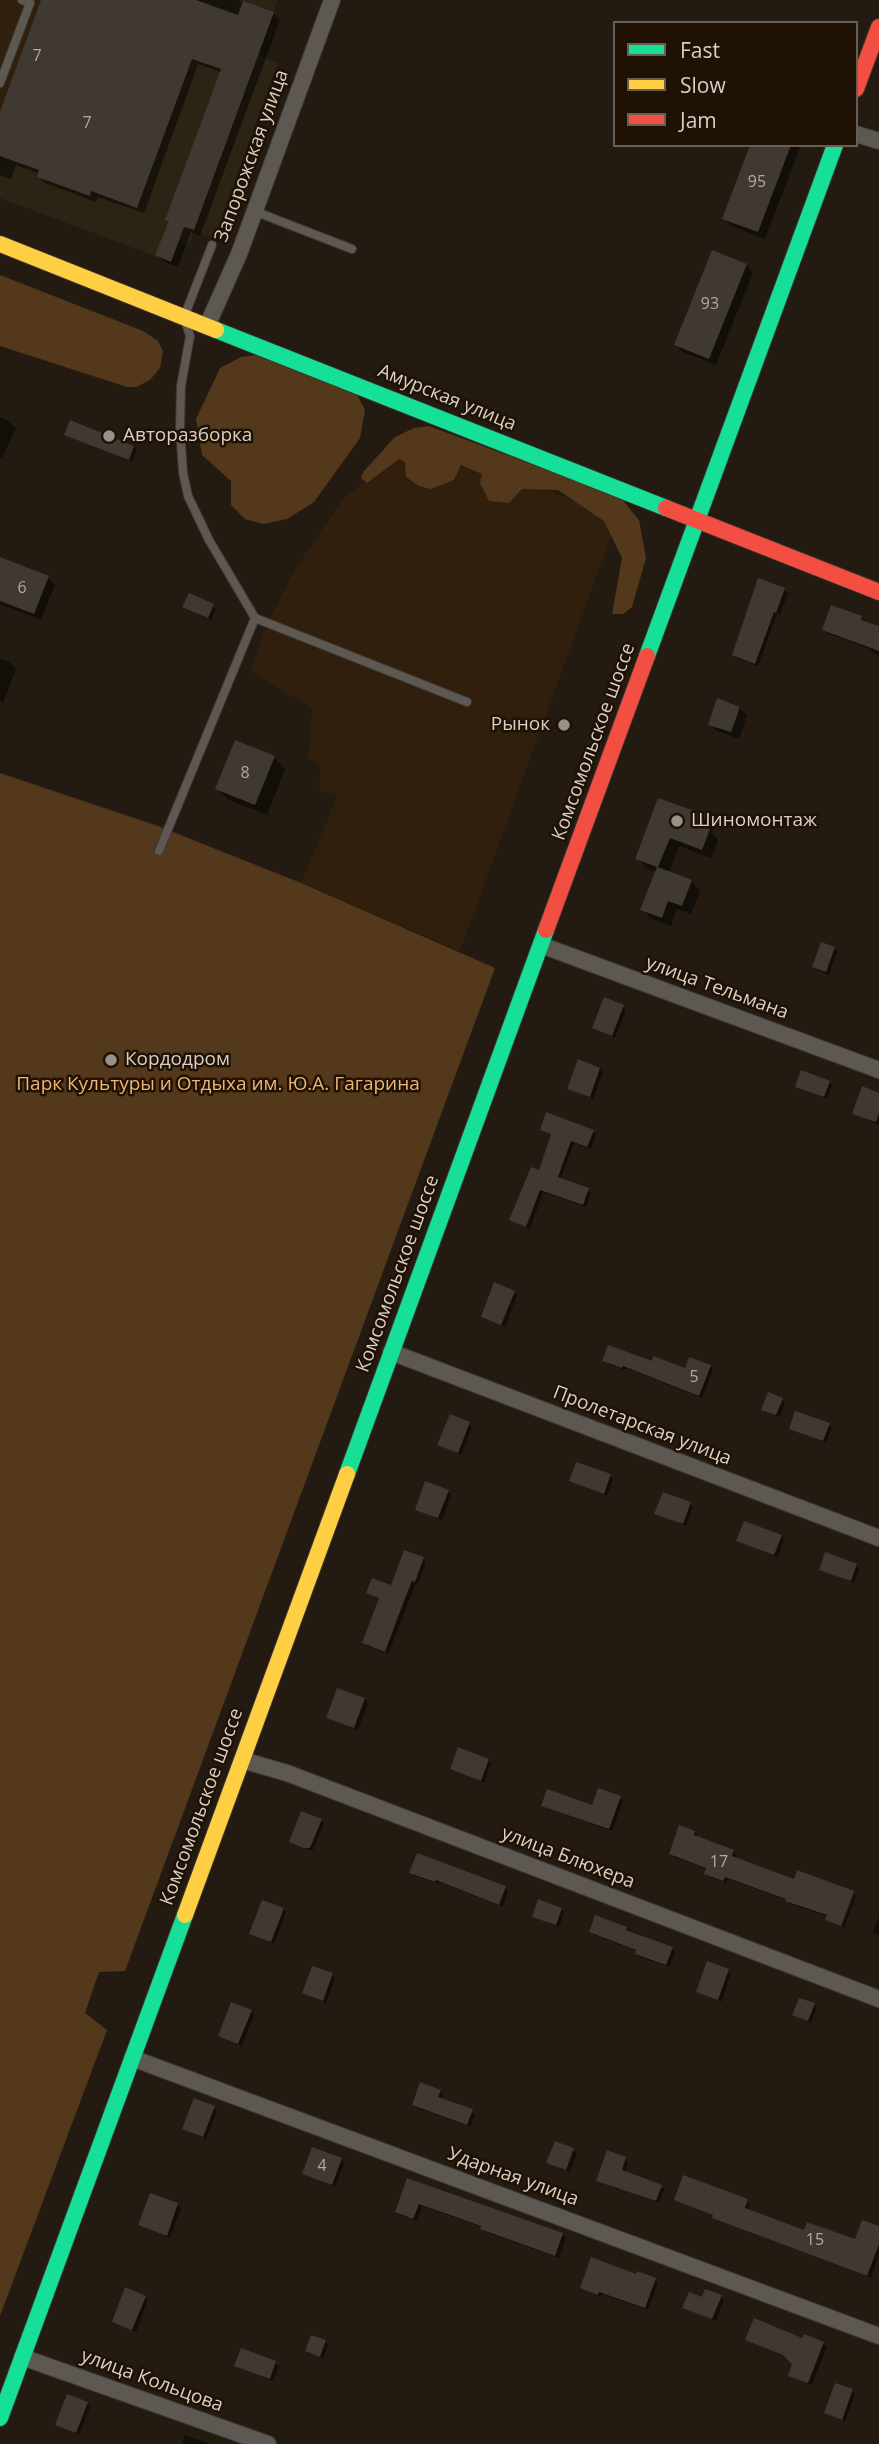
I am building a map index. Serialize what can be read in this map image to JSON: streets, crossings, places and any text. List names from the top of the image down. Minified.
{"streets":{"main road":["Амурская улица","Комсомольское шоссе"],"street":["Запорожская улица","улица Тельмана","Пролетарская улица","улица Блюхера","Ударная улица","улица Кольцова"]},"crossings":[["Запорожская улица","Амурская улица"],["Амурская улица","Комсомольское шоссе"],["Комсомольское шоссе","улица Тельмана"],["Комсомольское шоссе","Пролетарская улица"],["Комсомольское шоссе","улица Блюхера"],["Комсомольское шоссе","Ударная улица"],["Комсомольское шоссе","улица Кольцова"]],"parks":["Парк Культуры и Отдыха им. Ю.А. Гагарина"],"places":["Авторазборка","Рынок","Шиномонтаж","Кордодром"],"house_numbers":["7","7","95","93","6","8","5","17","4","15"],"legend":["Fast","Slow","Jam"]}
